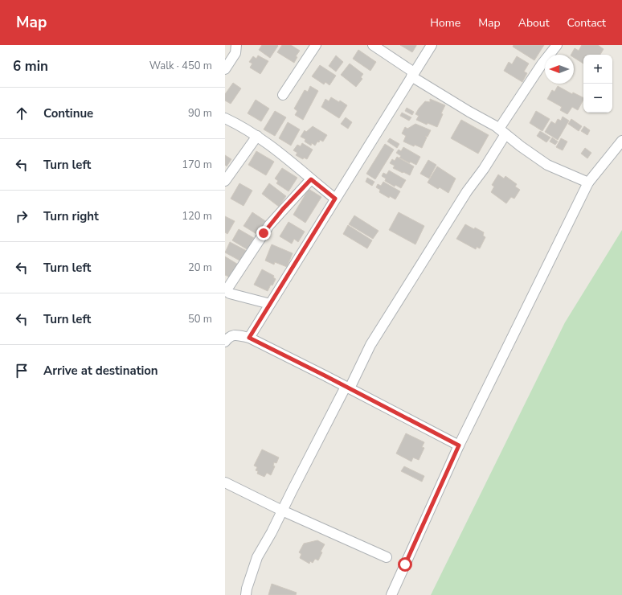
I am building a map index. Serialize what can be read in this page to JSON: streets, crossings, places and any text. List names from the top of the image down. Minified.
{"north":"left","page":{"header":"Map","nav":["Home","Map","About","Contact"],"heading":["6 min","Walk · 450 m"],"map_buttons":["+","−"],"list":[["Continue","90 m"],["Turn left","170 m"],["Turn right","120 m"],["Turn left","20 m"],["Turn left","50 m"],"Arrive at destination"]}}
